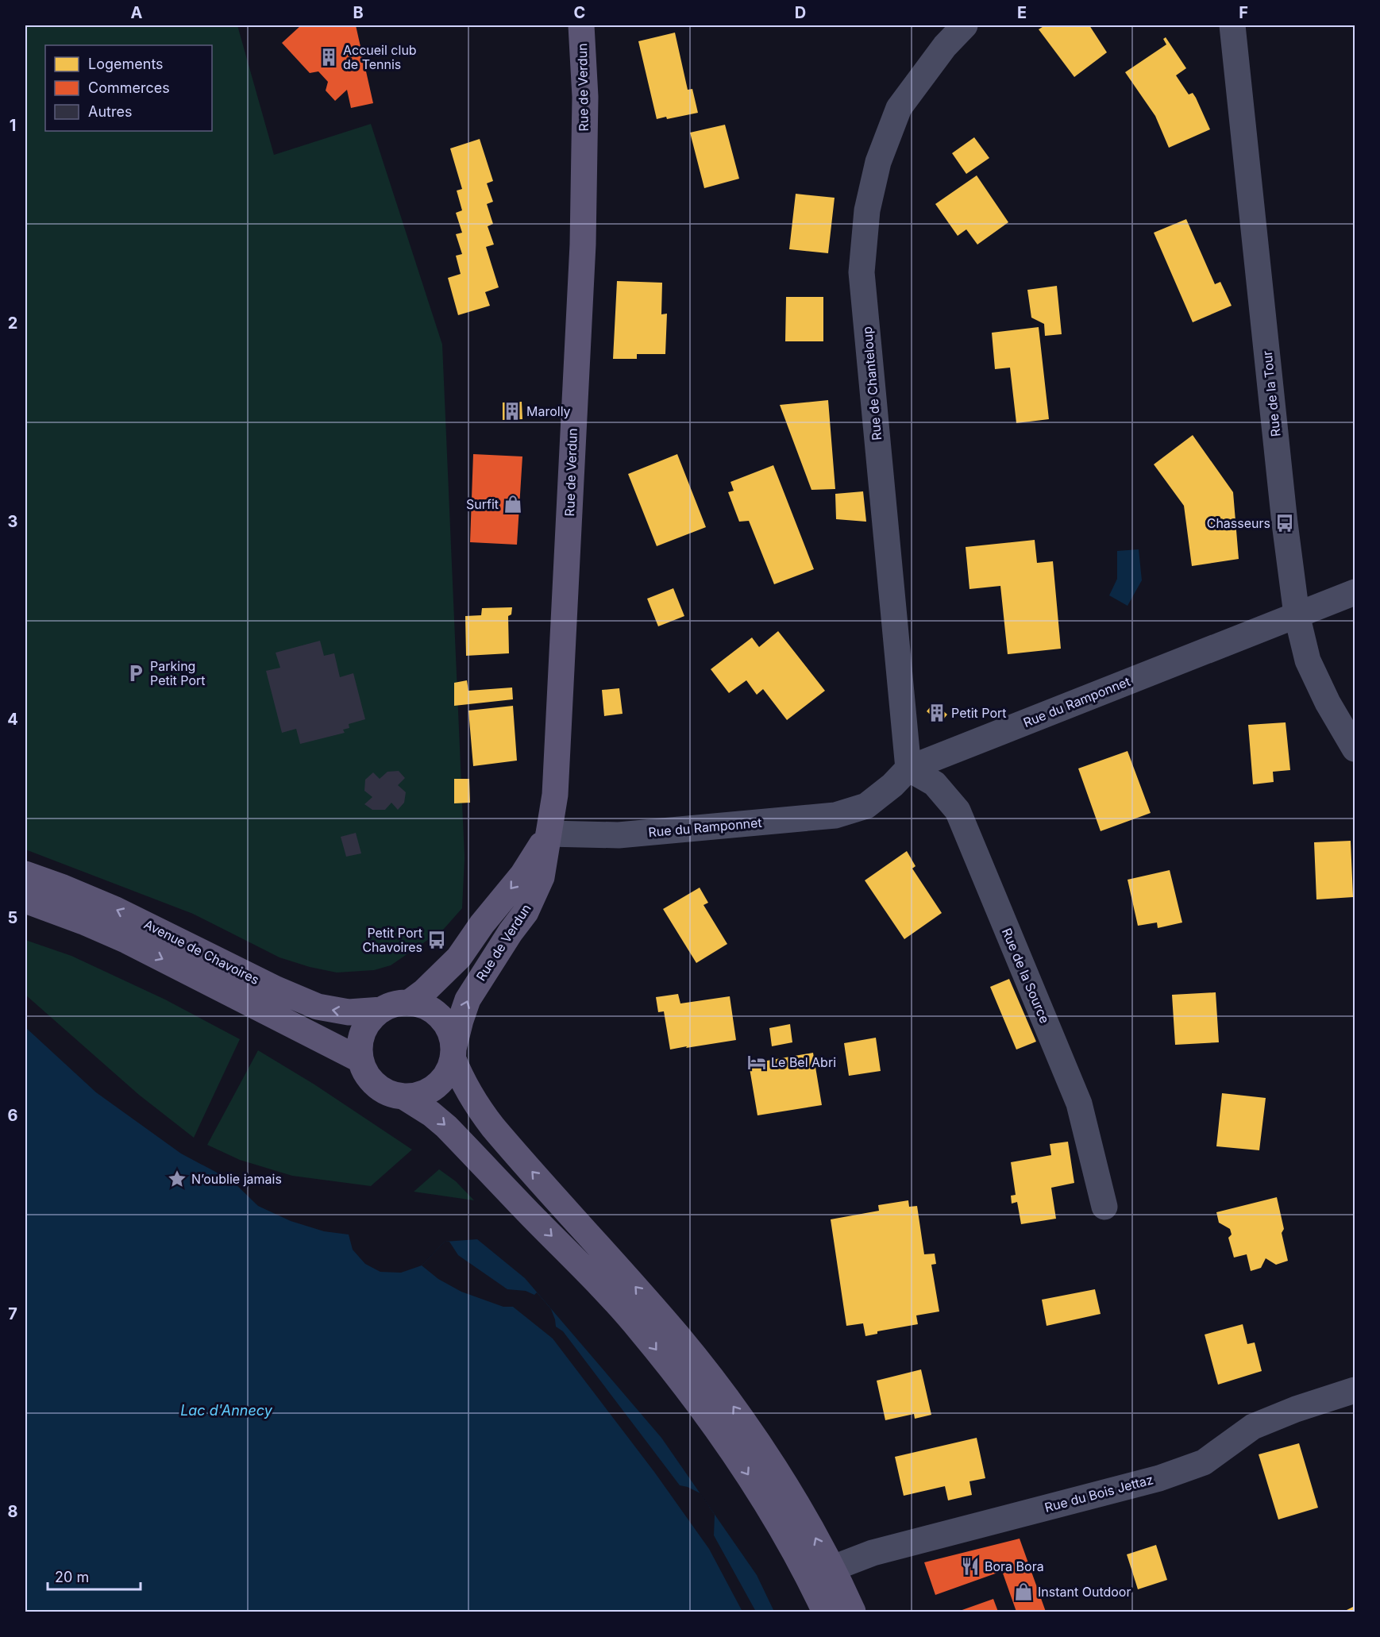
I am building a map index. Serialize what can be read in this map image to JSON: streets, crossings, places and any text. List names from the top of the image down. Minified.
{"streets":{"main road":["Rue de Verdun","Avenue de Chavoires"],"street":["Rue de Chanteloup","Rue de la Tour","Rue du Ramponnet","Rue de la Source","Rue du Bois Jettaz"]},"crossings":[["Rue de Verdun","Rue du Ramponnet"],["Rue de Verdun","Avenue de Chavoires"],["Rue de Chanteloup","Rue du Ramponnet"],["Rue de Chanteloup","Rue de la Source"],["Rue de la Tour","Rue du Ramponnet"],["Rue du Ramponnet","Rue de la Source"]],"water":["Lac d'Annecy"],"places":{"building":["Accueil club de Tennis","Marolly","Petit Port"],"shop":["Surfit","Instant Outdoor"],"bus stop":["Chasseurs","Petit Port Chavoires"],"parking":["Parking Petit Port"],"hotel":["Le Bel Abri"],"place":["N’oublie jamais"],"restaurant":["Bora Bora"]},"legend":["Logements","Commerces","Autres"],"scale_bar":"20 m","grid":{"columns":["A","B","C","D","E","F"],"rows":["1","2","3","4","5","6","7","8"]}}
